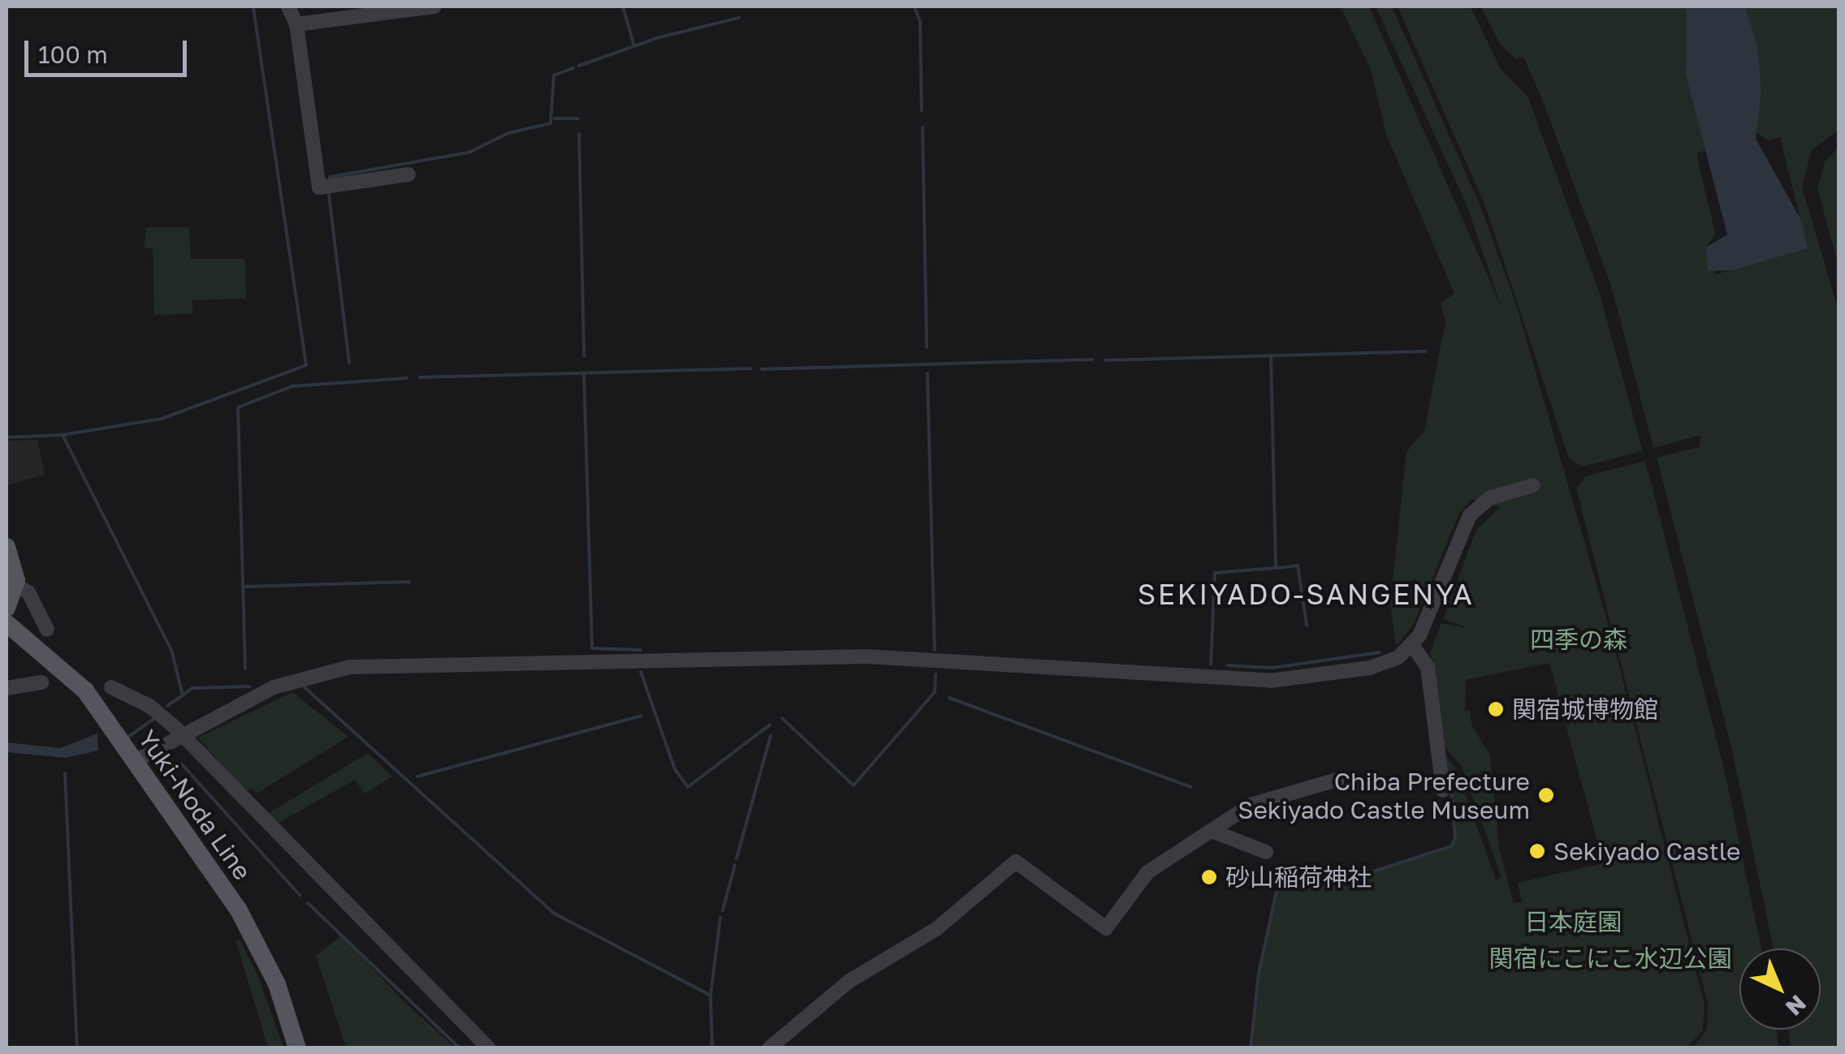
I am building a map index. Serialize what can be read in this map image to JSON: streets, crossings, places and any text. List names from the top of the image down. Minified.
{"streets":{"main road":["Yuki-Noda Line"]},"districts":["SEKIYADO-SANGENYA"],"parks":["四季の森","日本庭園","関宿にこにこ水辺公園"],"places":["関宿城博物館","Chiba Prefecture Sekiyado Castle Museum","Sekiyado Castle","砂山稲荷神社"],"scale_bar":"100 m","north":"bottom right"}
